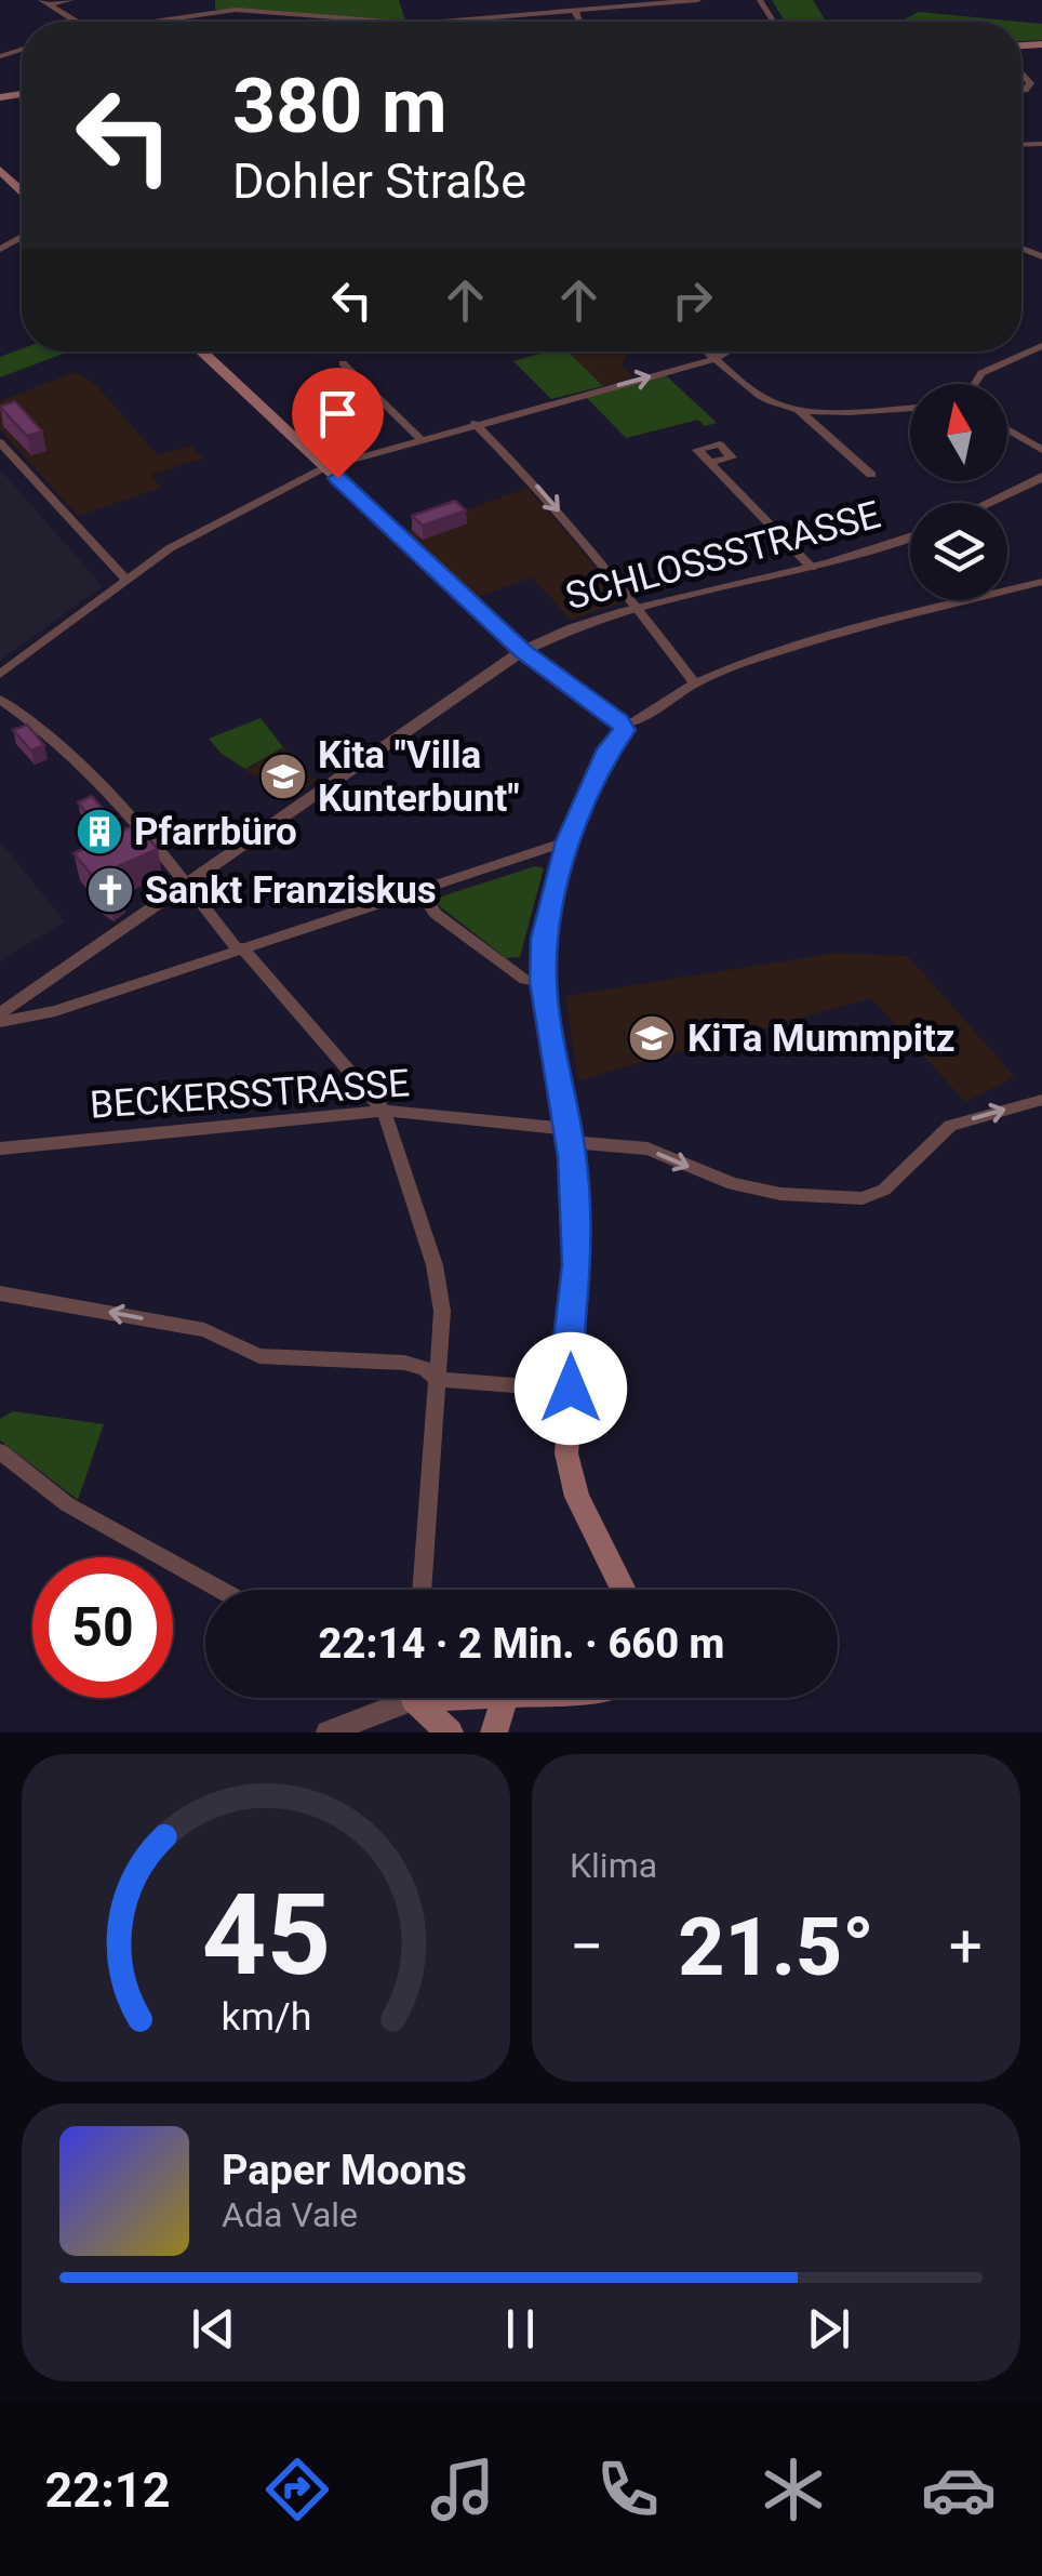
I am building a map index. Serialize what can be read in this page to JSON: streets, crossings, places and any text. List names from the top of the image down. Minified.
{"streets":{"street":["SCHLOSSSTRASSE","BECKERSSTRASSE"]},"one_way":["BECKERSSTRASSE"],"places":{"school or university":["Kita \"Villa Kunterbunt\"","KiTa Mummpitz"],"building":["Pfarrbüro"],"church":["Sankt Franziskus"]},"north":"top","page":{"turn":["380 m","Dohler Straße"],"limit":"50","trip":"22:14 · 2 Min. · 660 m","tile":"Klima","heat":["−","21.5°","+"],"song":["Paper Moons","Ada Vale"],"tabs":"22:12","gauge":["45","km/h"]}}
